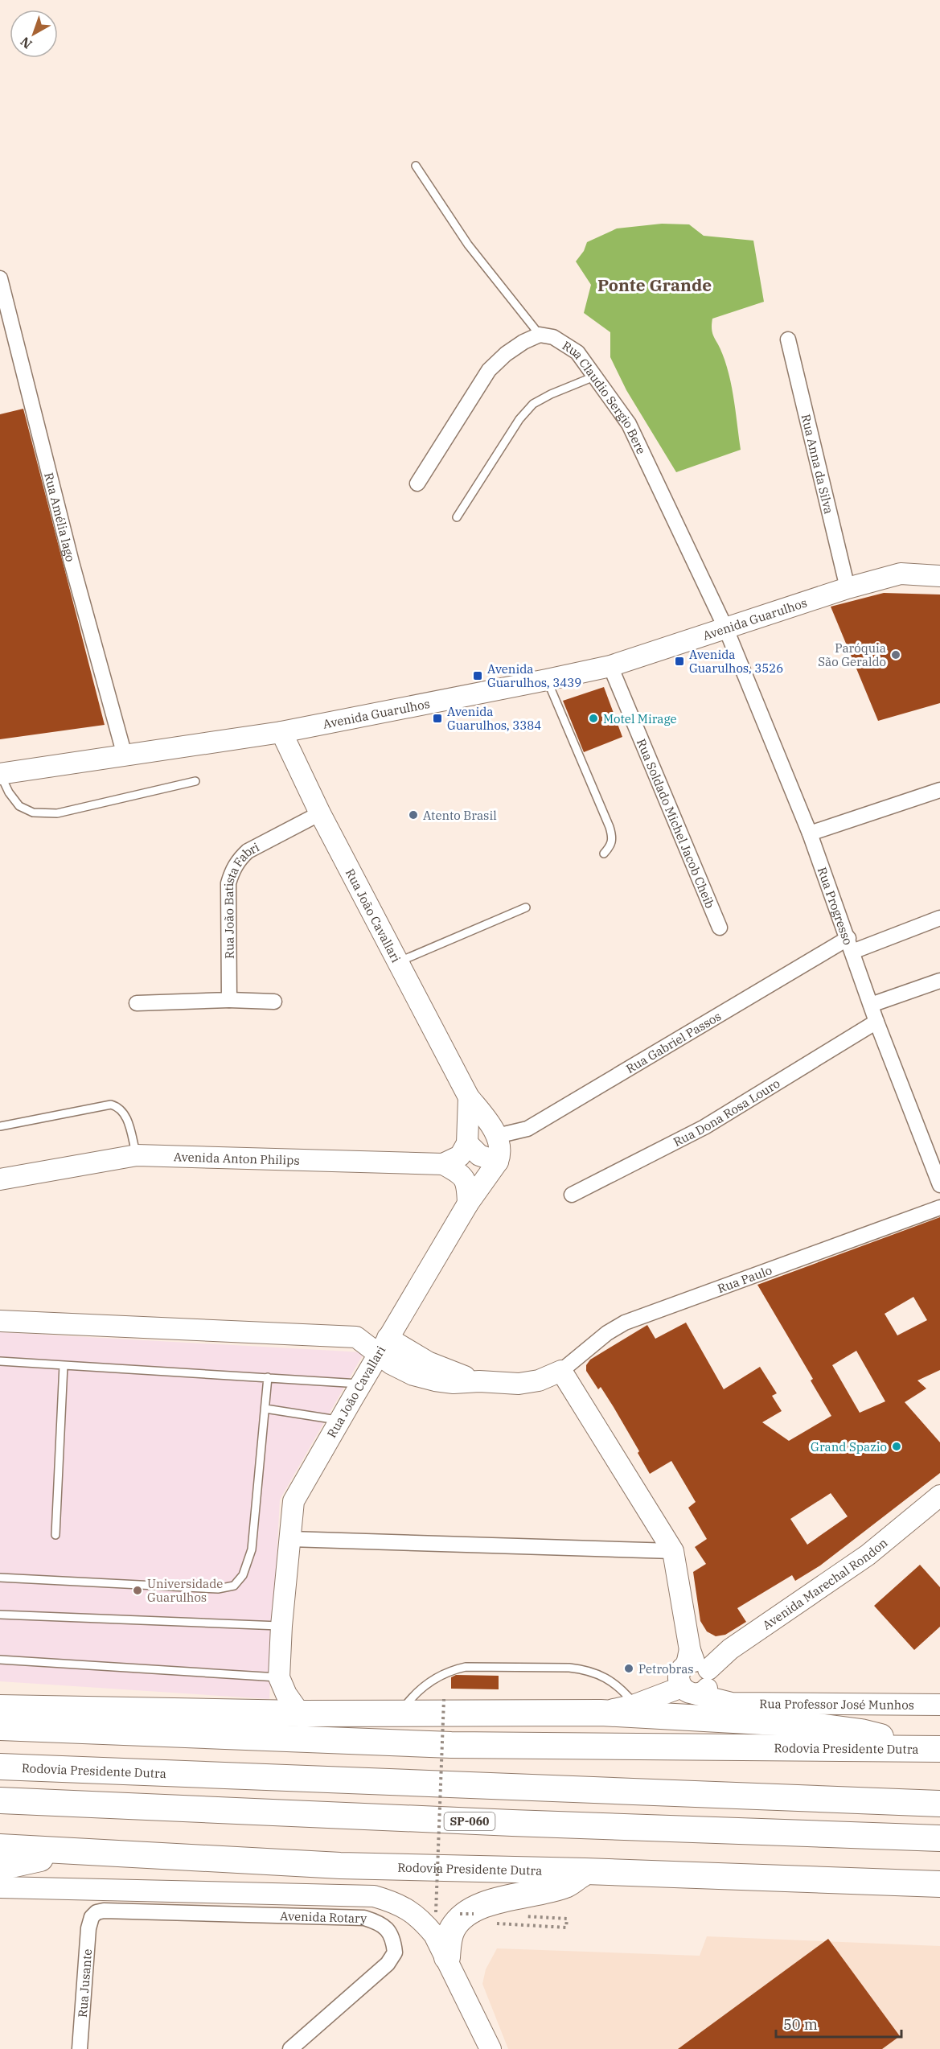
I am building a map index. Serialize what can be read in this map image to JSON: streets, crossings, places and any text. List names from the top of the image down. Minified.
{"streets":{"highway":["Rodovia Presidente Dutra","SP-060"],"street":["Rua Claudio Sergio Bere","Rua Anna da Silva","Rua Amélia lago","Avenida Guarulhos","Rua Soldado Michel Jacob Cheib","Rua João Batista Fabri","Rua Progresso","Rua João Cavallari","Rua Gabriel Passos","Rua Dona Rosa Louro","Avenida Anton Philips","Rua Paulo","Avenida Marechal Rondon","Rua Professor José Munhos","Avenida Rotary","Rua Jusante"]},"crossings":[["Rua Claudio Sergio Bere","Avenida Guarulhos"],["Rua Claudio Sergio Bere","Rua Progresso"],["Rua Anna da Silva","Avenida Guarulhos"],["Rua Amélia lago","Avenida Guarulhos"],["Avenida Guarulhos","Rua Soldado Michel Jacob Cheib"],["Avenida Guarulhos","Rua Progresso"],["Avenida Guarulhos","Rua João Cavallari"],["Rua João Batista Fabri","Rua João Cavallari"],["Rua Progresso","Rua Gabriel Passos"],["Rua Progresso","Rua Dona Rosa Louro"],["Rua João Cavallari","Rua Gabriel Passos"],["Avenida Marechal Rondon","Rua Professor José Munhos"],["Avenida Rotary","Rua Jusante"]],"districts":["Ponte Grande"],"places":{"other":["Paróquia São Geraldo","Motel Mirage","Atento Brasil","Grand Spazio","Universidade Guarulhos","Petrobras"],"transit":["Avenida Guarulhos, 3526","Avenida Guarulhos, 3439","Avenida Guarulhos, 3384"]},"scale_bar":"50 m","north":"bottom left"}
